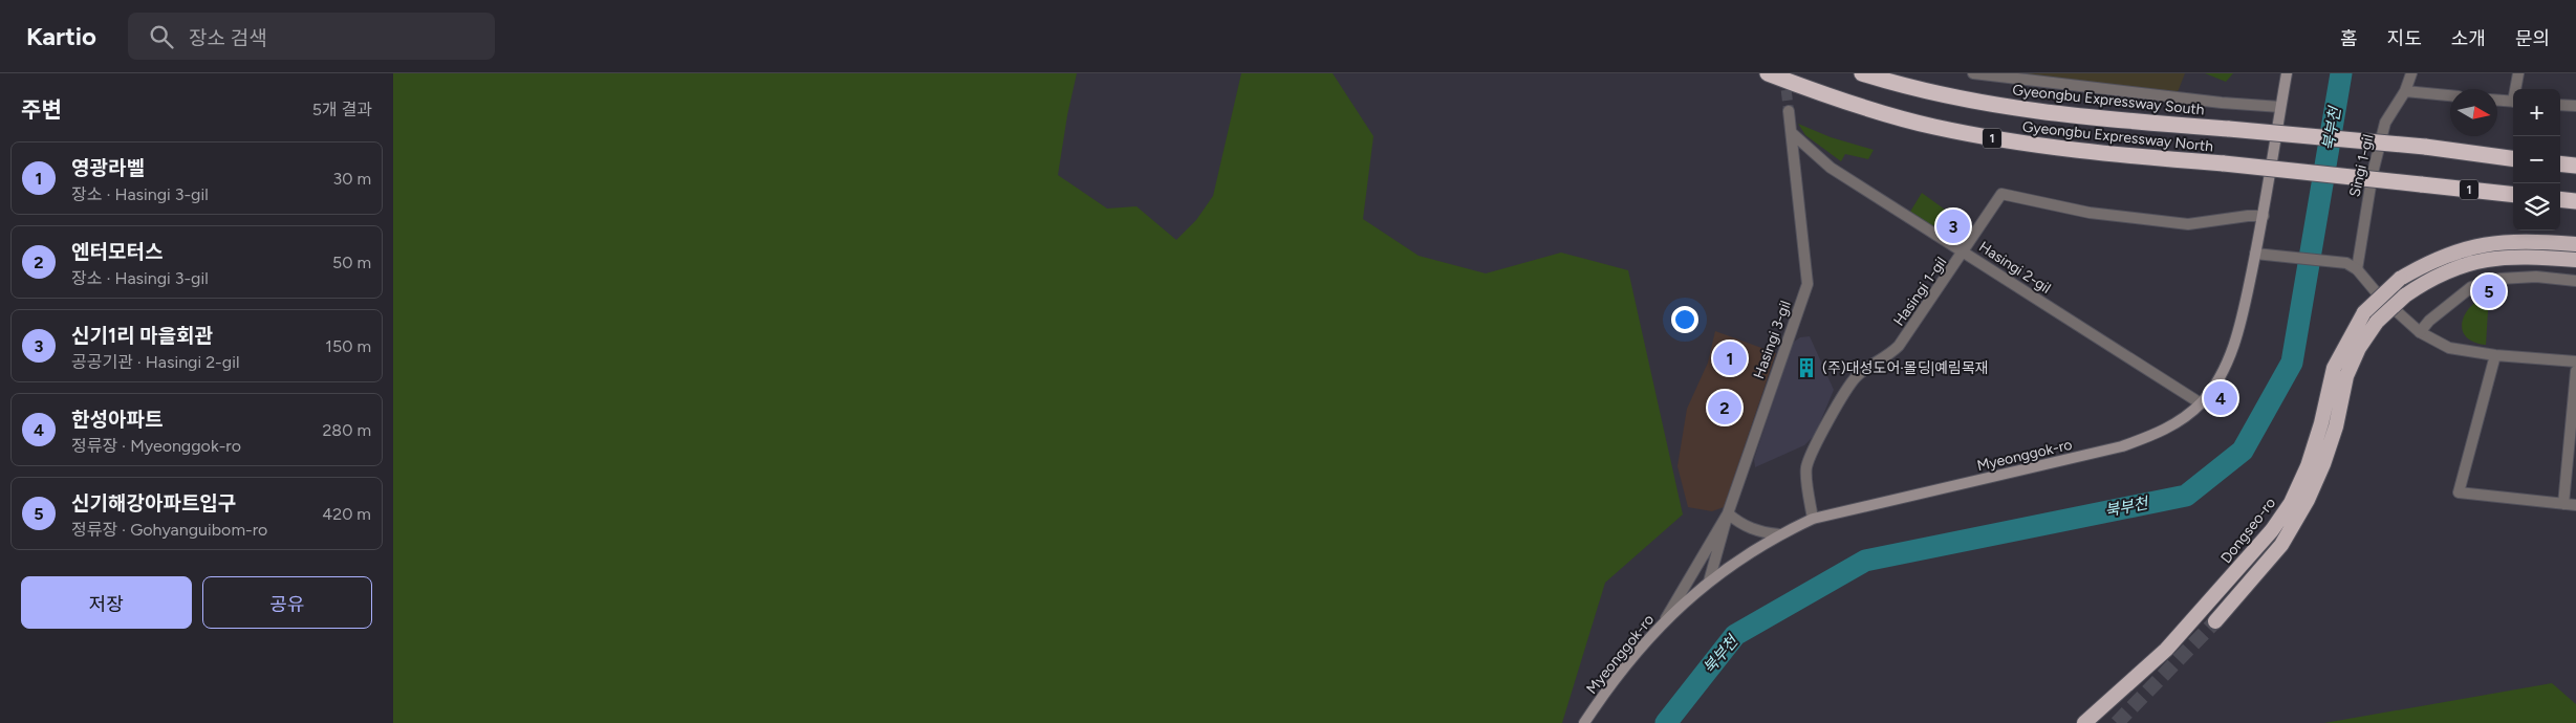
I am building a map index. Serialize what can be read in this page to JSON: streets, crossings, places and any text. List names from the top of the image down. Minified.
{"streets":{"highway":["Gyeongbu Expressway South","Gyeongbu Expressway North","1","Dongseo-ro"],"main road":["Myeonggok-ro"],"street":["Singi 1-gil","Hasingi 2-gil","Hasingi 1-gil","Hasingi 3-gil"]},"crossings":[["Hasingi 2-gil","Hasingi 1-gil"],["Hasingi 2-gil","Hasingi 3-gil"],["Hasingi 2-gil","Myeonggok-ro"],["Hasingi 1-gil","Myeonggok-ro"],["Hasingi 3-gil","Myeonggok-ro"]],"water":["북부천"],"places":{"building":["(주)대성도어·몰딩|예림목재"]},"north":"right","page":{"header":"Kartio","search":"장소 검색","nav":["홈","지도","소개","문의"],"heading":["주변","5개 결과"],"map_buttons":["+","−"],"list":[{"mark":"1","name":"영광라벨","note":"장소 · Hasingi 3-gil","value":"30 m"},{"mark":"2","name":"엔터모터스","note":"장소 · Hasingi 3-gil","value":"50 m"},{"mark":"3","name":"신기1리 마을회관","note":"공공기관 · Hasingi 2-gil","value":"150 m"},{"mark":"4","name":"한성아파트","note":"정류장 · Myeonggok-ro","value":"280 m"},{"mark":"5","name":"신기해강아파트입구","note":"정류장 · Gohyanguibom-ro","value":"420 m"}],"pins":["3","5","1","4","2"],"buttons":["저장","공유"]}}
